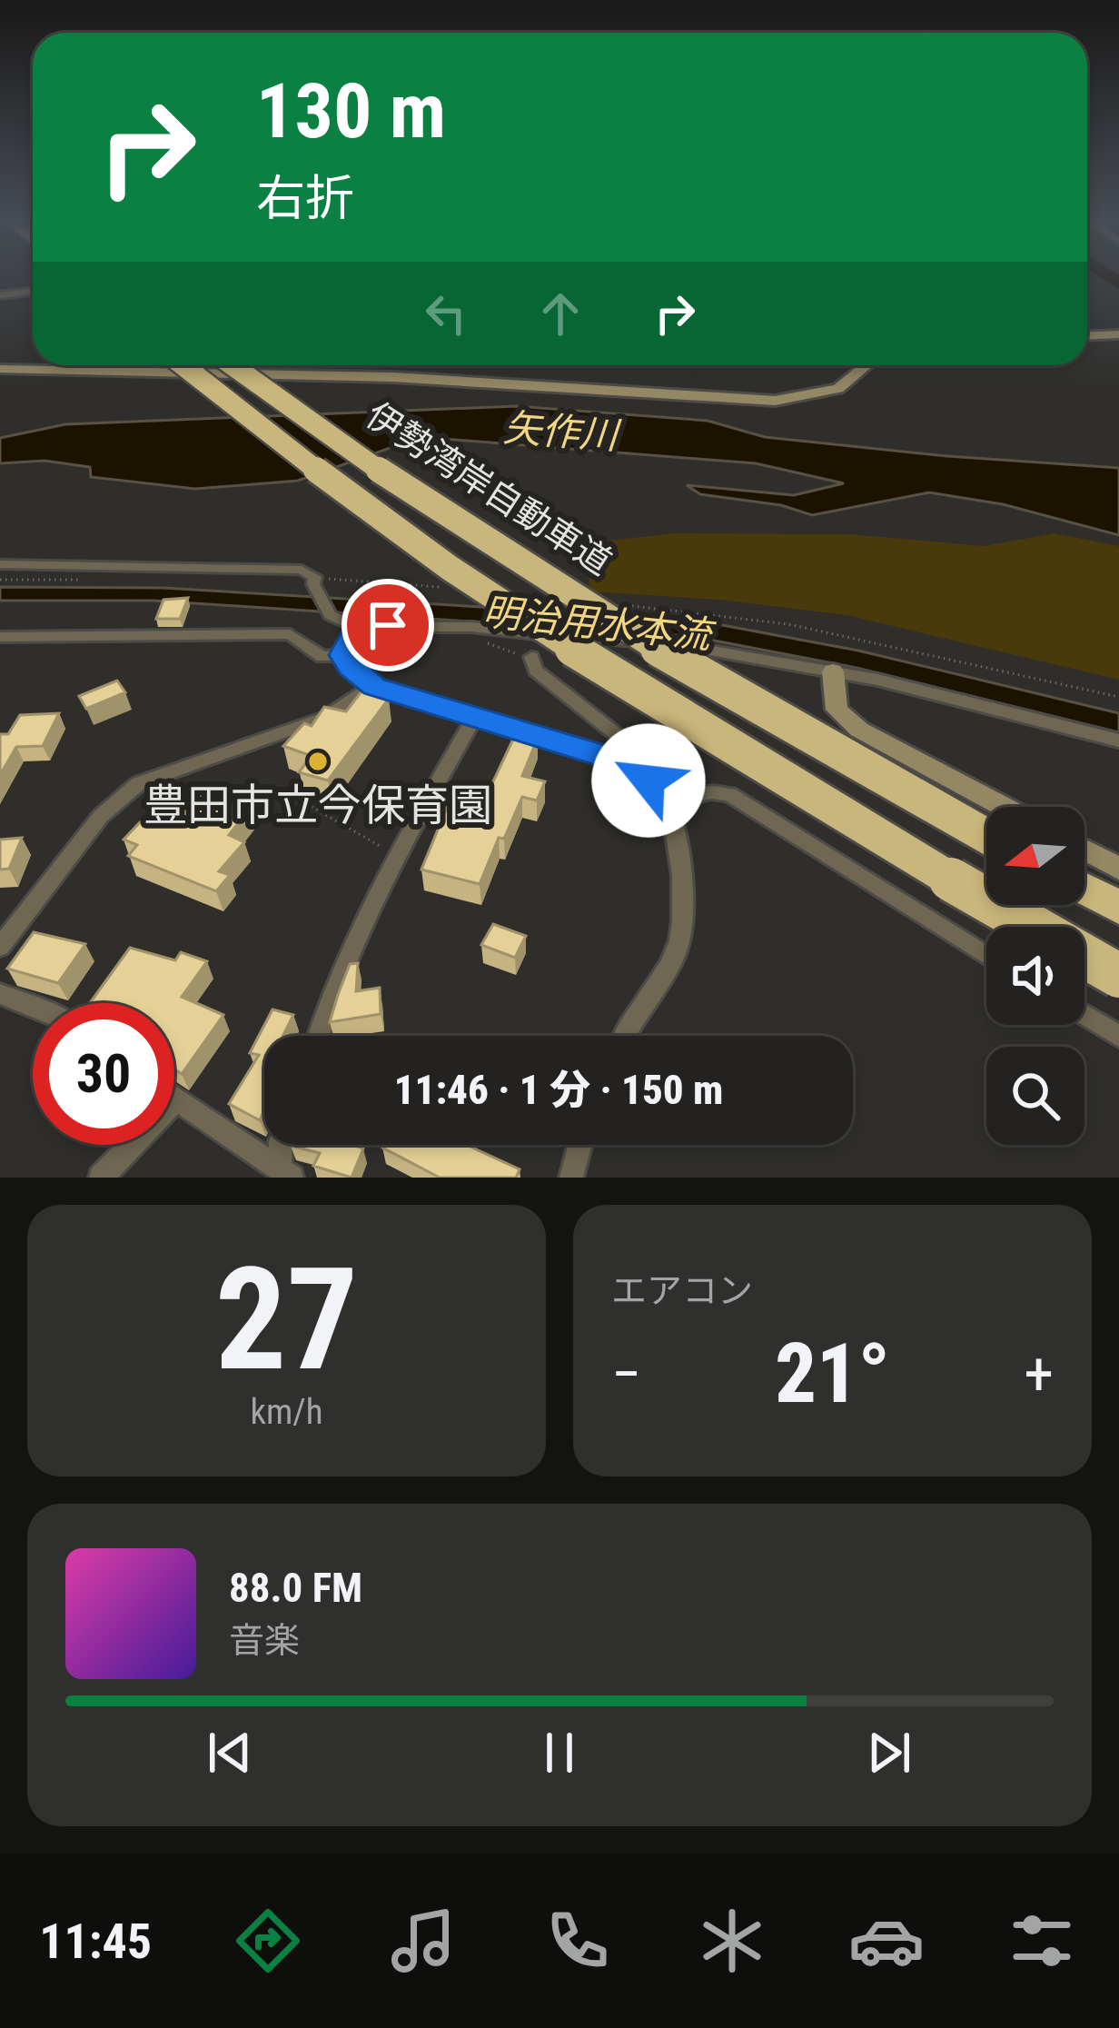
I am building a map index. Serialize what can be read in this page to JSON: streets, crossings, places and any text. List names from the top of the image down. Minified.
{"streets":{"highway":["伊勢湾岸自動車道"]},"water":["矢作川","明治用水本流"],"places":["豊田市立今保育園"],"north":"left","page":{"turn":["130 m","右折"],"limit":"30","trip":"11:46 · 1 分 · 150 m","tile":[["27","km/h"],"エアコン"],"heat":["−","21°","+"],"song":["88.0 FM","音楽"],"tabs":"11:45"}}
